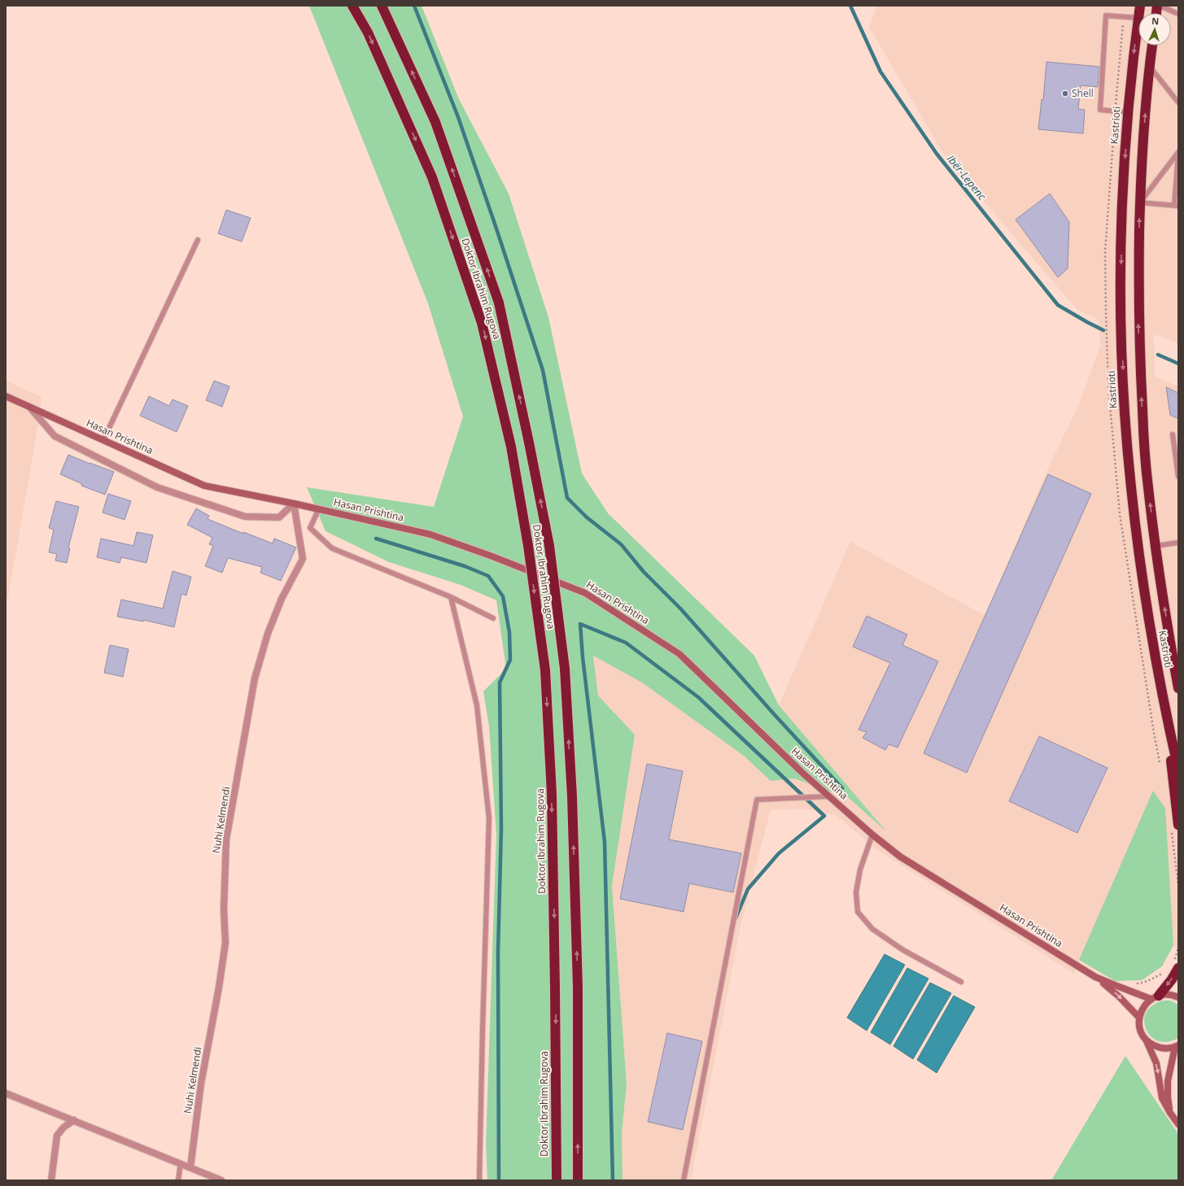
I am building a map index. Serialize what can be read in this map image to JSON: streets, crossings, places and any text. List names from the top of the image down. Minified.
{"streets":{"highway":["Kastrioti","Doktor Ibrahim Rugova"],"main road":["Hasan Prishtina"],"street":["Nuhi Kelmendi"]},"crossings":[["Hasan Prishtina","Nuhi Kelmendi"]],"water":["Ibër-Lepenc"],"places":["Shell"],"north":"top"}
